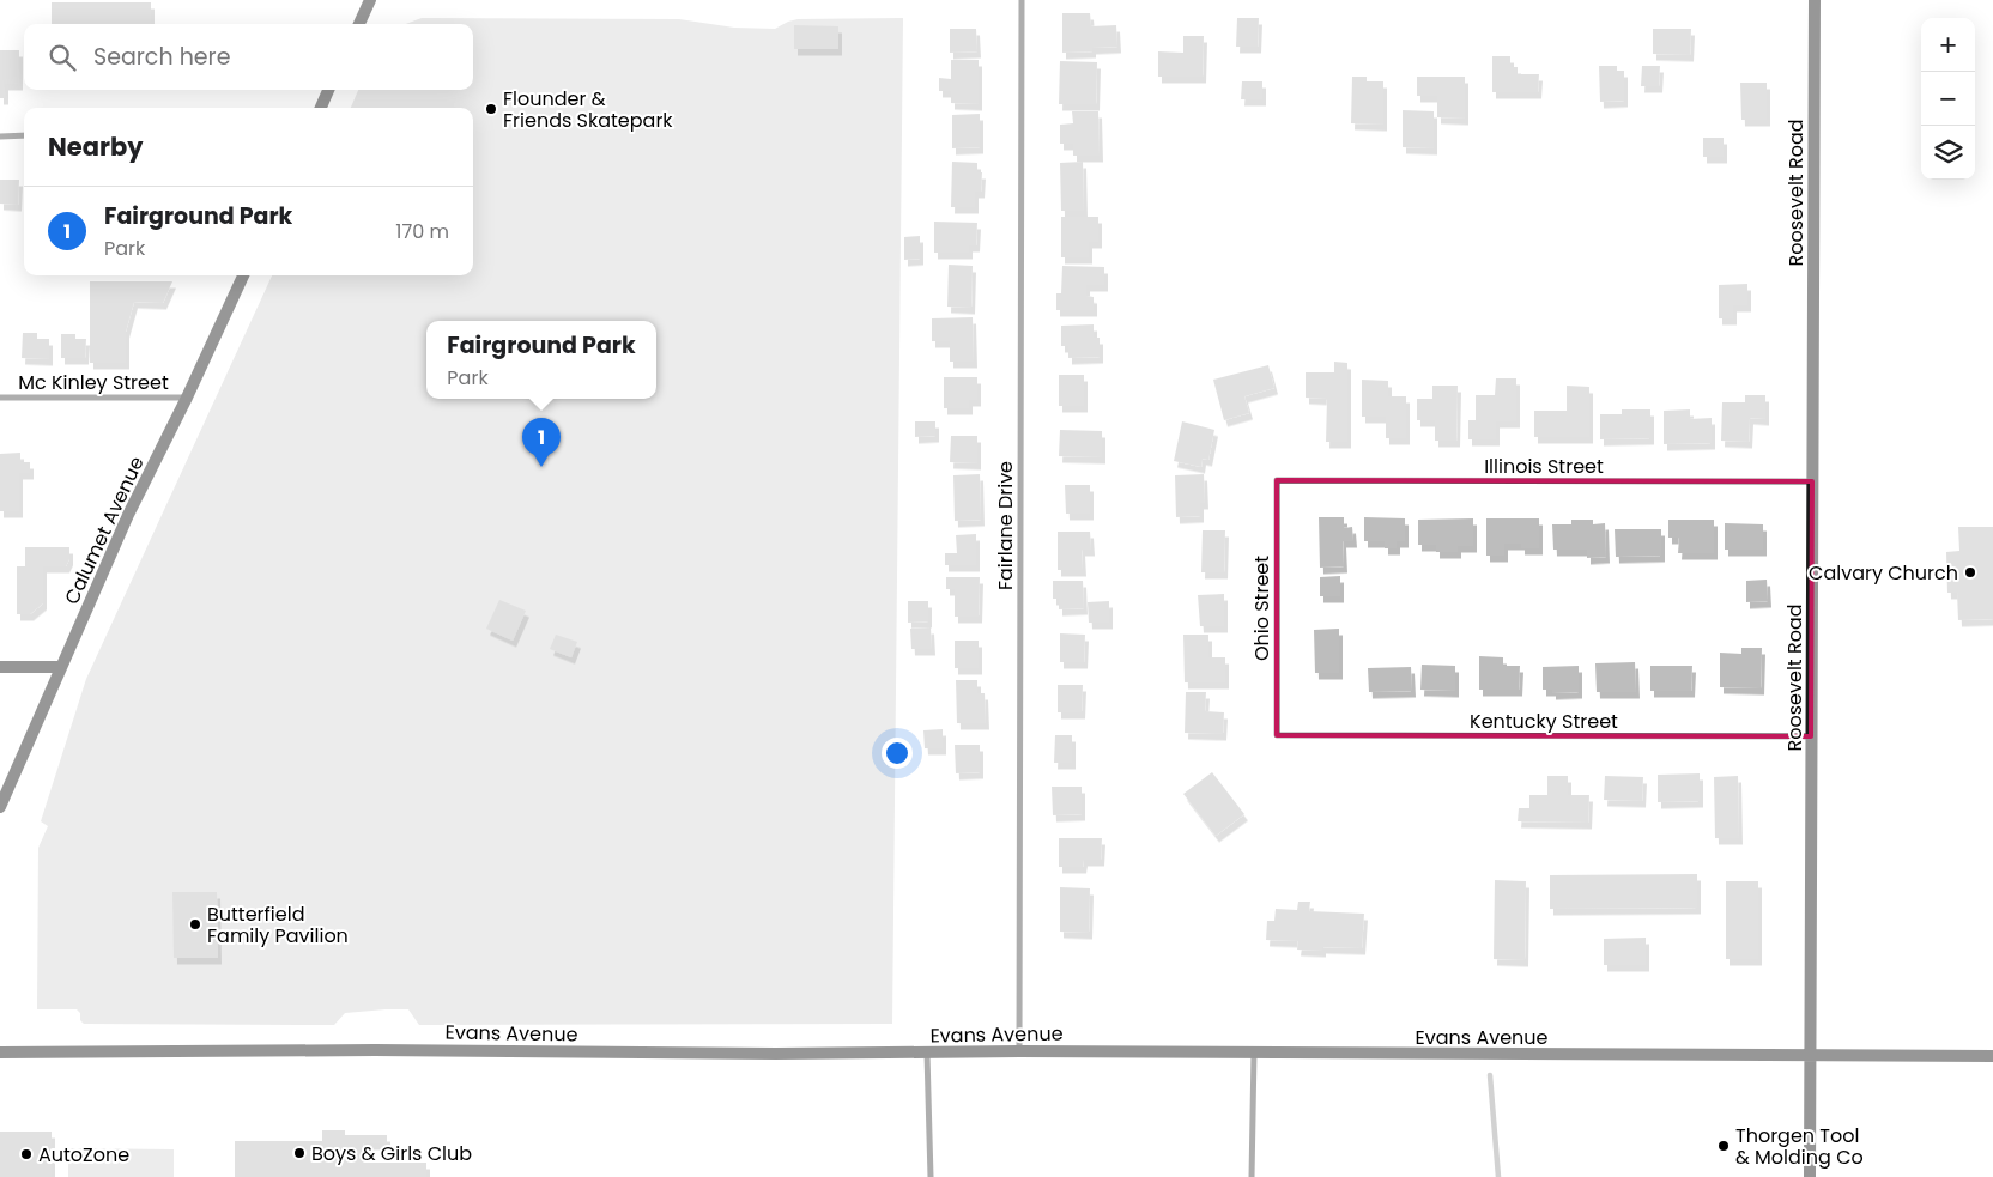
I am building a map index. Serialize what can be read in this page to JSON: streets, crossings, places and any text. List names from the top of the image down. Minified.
{"streets":{"street":["Roosevelt Road","Mc Kinley Street","Illinois Street","Fairlane Drive","Calumet Avenue","Ohio Street","Kentucky Street","Evans Avenue"]},"crossings":[["Roosevelt Road","Illinois Street"],["Roosevelt Road","Kentucky Street"],["Roosevelt Road","Evans Avenue"],["Mc Kinley Street","Calumet Avenue"],["Illinois Street","Ohio Street"],["Fairlane Drive","Evans Avenue"],["Ohio Street","Kentucky Street"]],"places":["Flounder & Friends Skatepark","Calvary Church","Butterfield Family Pavilion","Thorgen Tool & Molding Co","Boys & Girls Club","AutoZone"],"page":{"map_buttons":["+","−"],"search":"Search here","heading":"Nearby","list":[{"mark":"1","name":"Fairground Park","note":"Park","value":"170 m"}],"popup":["Fairground Park","Park"],"pins":"1"}}
